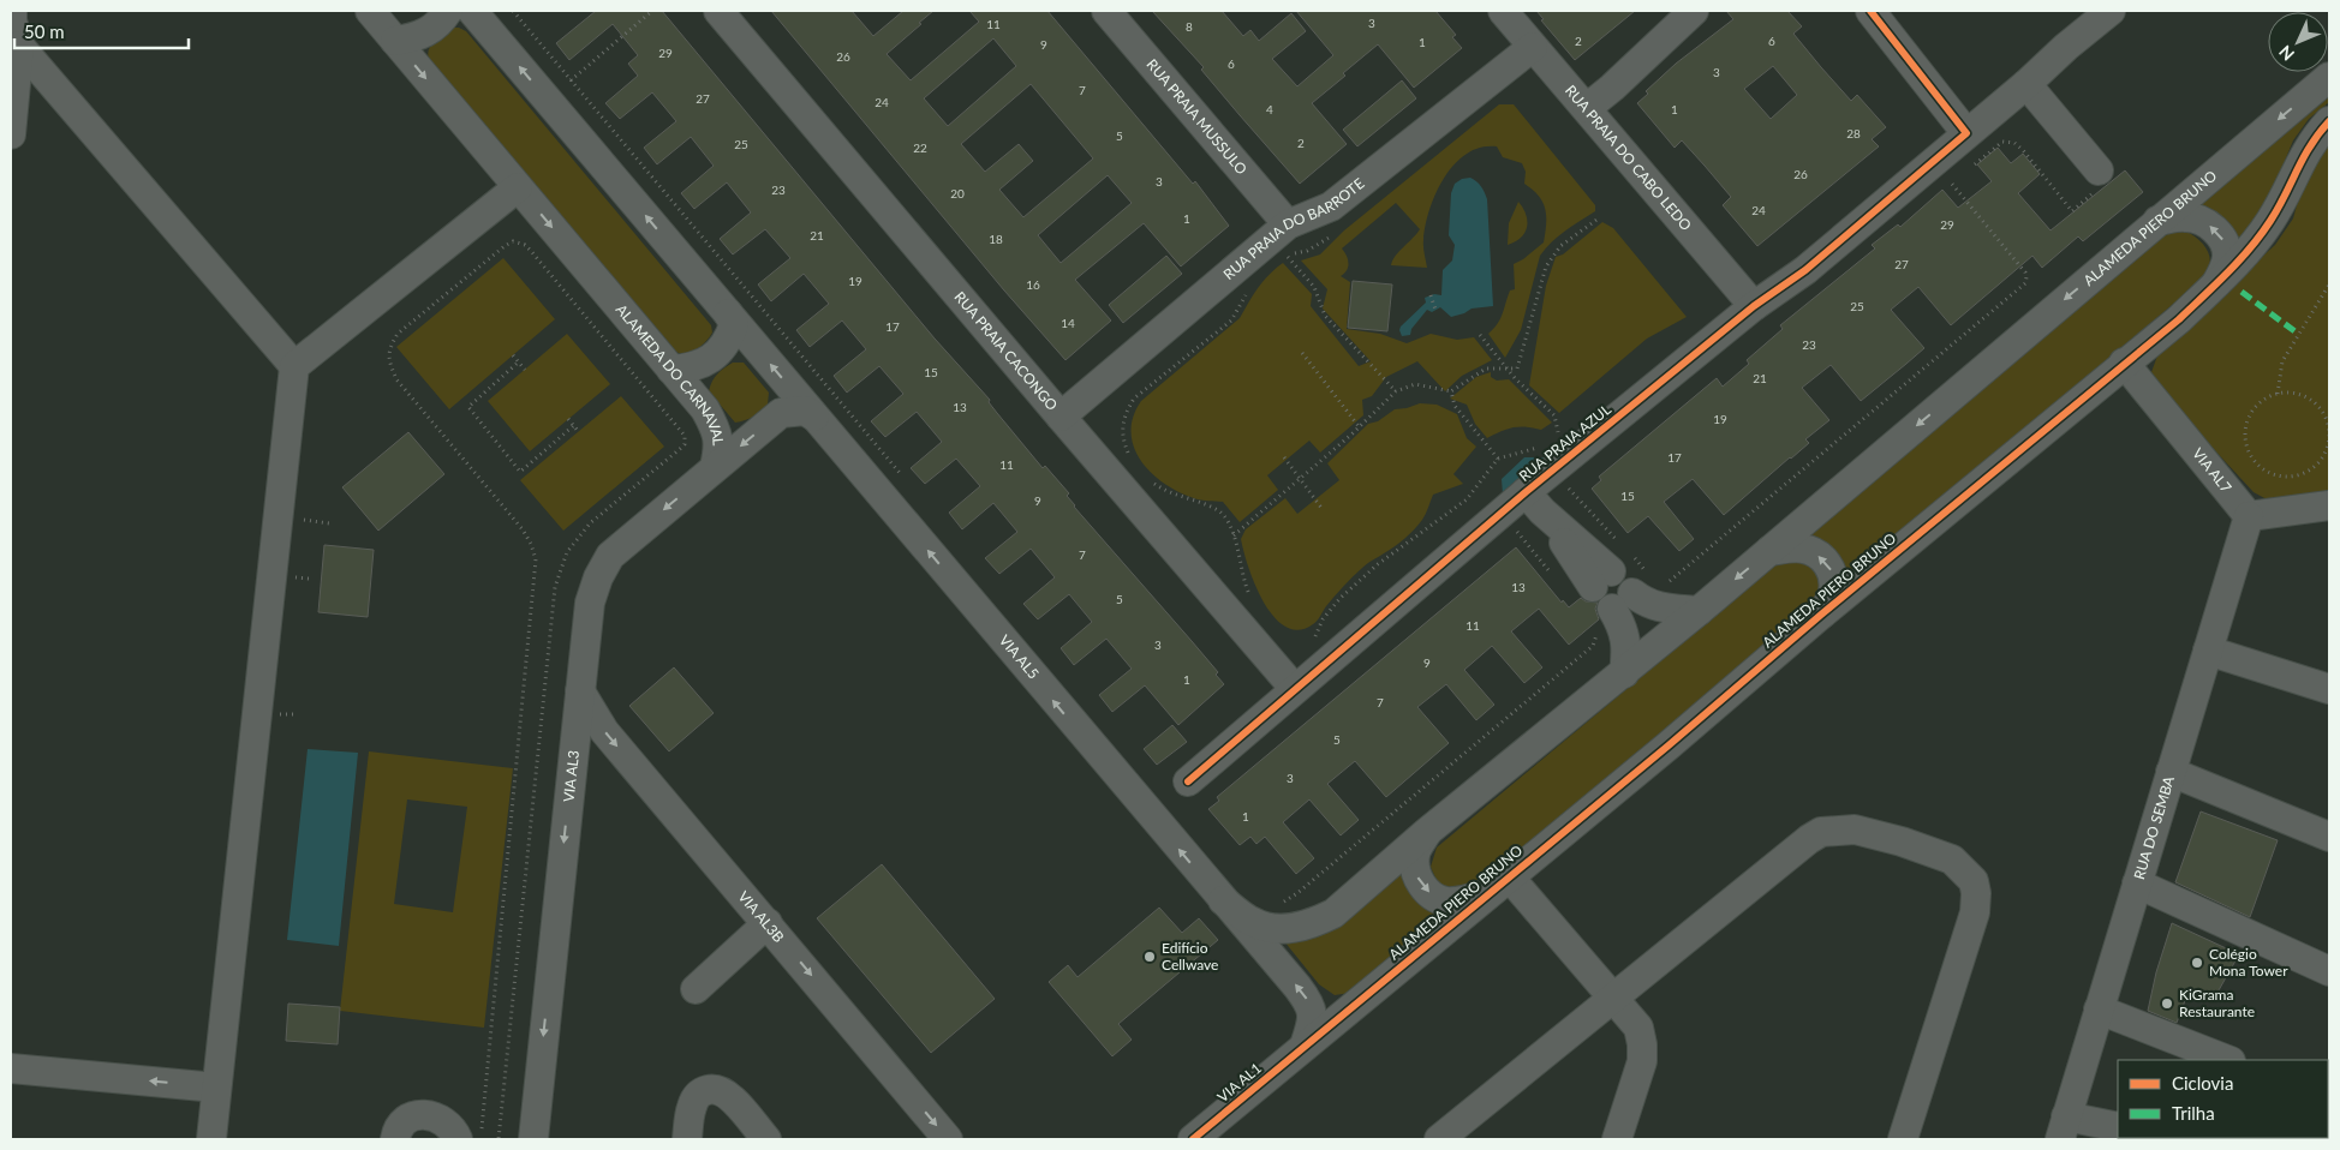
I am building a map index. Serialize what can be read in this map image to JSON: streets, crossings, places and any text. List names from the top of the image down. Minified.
{"streets":{"street":["RUA PRAIA MUSSULO","RUA PRAIA DO CABO LEDO","ALAMEDA PIERO BRUNO","RUA PRAIA DO BARROTE","RUA PRAIA CACONGO","ALAMEDA DO CARNAVAL","RUA PRAIA AZUL","VIA AL7","VIA AL5","VIA AL3","RUA DO SEMBA","VIA AL3B","VIA AL1"]},"crossings":[["RUA PRAIA MUSSULO","RUA PRAIA DO BARROTE"],["RUA PRAIA DO CABO LEDO","RUA PRAIA DO BARROTE"],["RUA PRAIA DO CABO LEDO","RUA PRAIA AZUL"],["ALAMEDA PIERO BRUNO","VIA AL7"],["ALAMEDA PIERO BRUNO","VIA AL5"],["ALAMEDA PIERO BRUNO","VIA AL1"],["RUA PRAIA DO BARROTE","RUA PRAIA CACONGO"],["RUA PRAIA CACONGO","RUA PRAIA AZUL"],["ALAMEDA DO CARNAVAL","VIA AL5"],["ALAMEDA DO CARNAVAL","VIA AL3"],["VIA AL7","RUA DO SEMBA"],["VIA AL3","VIA AL3B"]],"one_way":["VIA AL5","VIA AL3","VIA AL3B"],"places":["Edifício Cellwave","Colégio Mona Tower","KiGrama Restaurante"],"house_numbers":["3","11","8","2","6","1","9","29","26","6","3","7","27","24","4","1","28","5","2","25","22","26","3","23","20","24","1","29","21","18","27","19","16","25","14","17","23","15","21","13","19","17","11","15","9","7","13","5","11","3","9","1","7","5","3","1"],"legend":["Ciclovia","Trilha"],"scale_bar":"50 m","north":"bottom left"}
